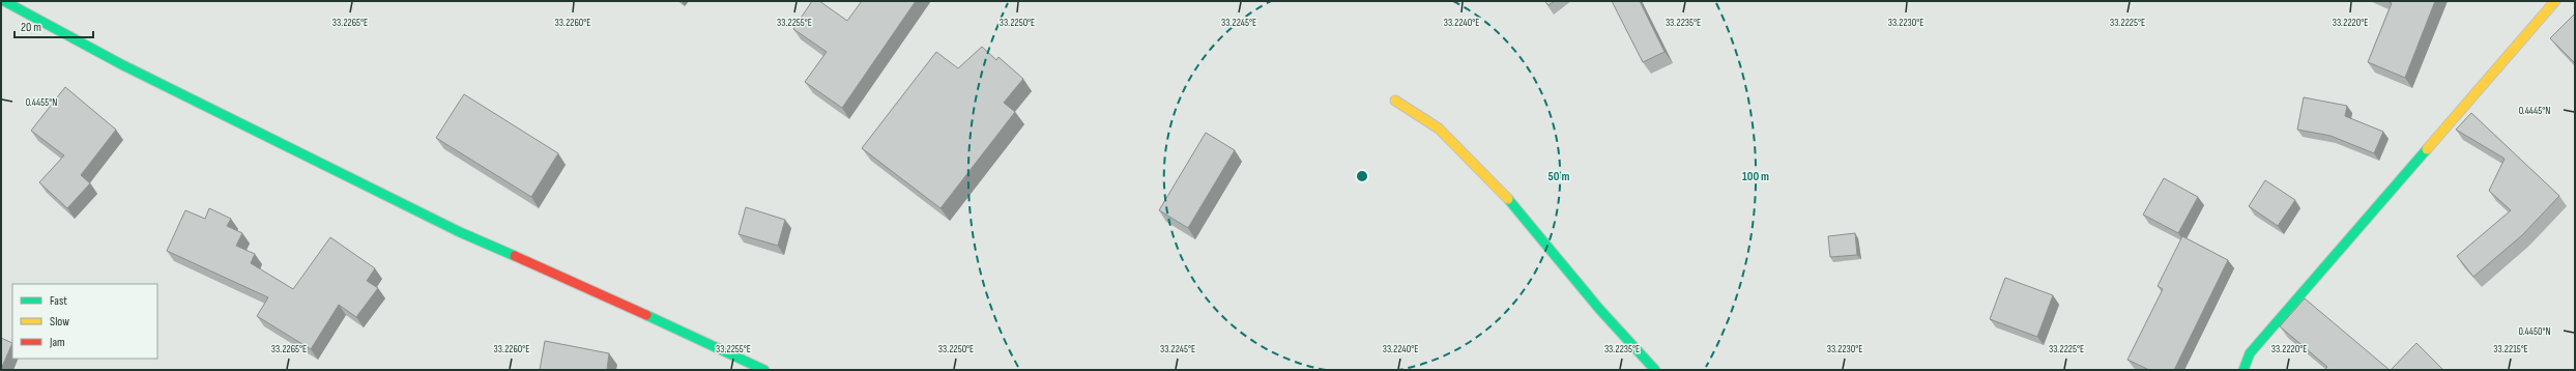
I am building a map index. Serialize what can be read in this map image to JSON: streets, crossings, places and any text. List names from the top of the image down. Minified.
{"legend":["Fast","Slow","Jam"],"scale_bar":"20 m","coordinates":["33.2265°E","33.2260°E","33.2255°E","33.2250°E","33.2245°E","33.2240°E","33.2235°E","33.2230°E","33.2220°E","33.2225°E","0.4455°N","0.4445°N","0.4450°N","33.2215°E"],"rings":["50 m","100 m"]}
